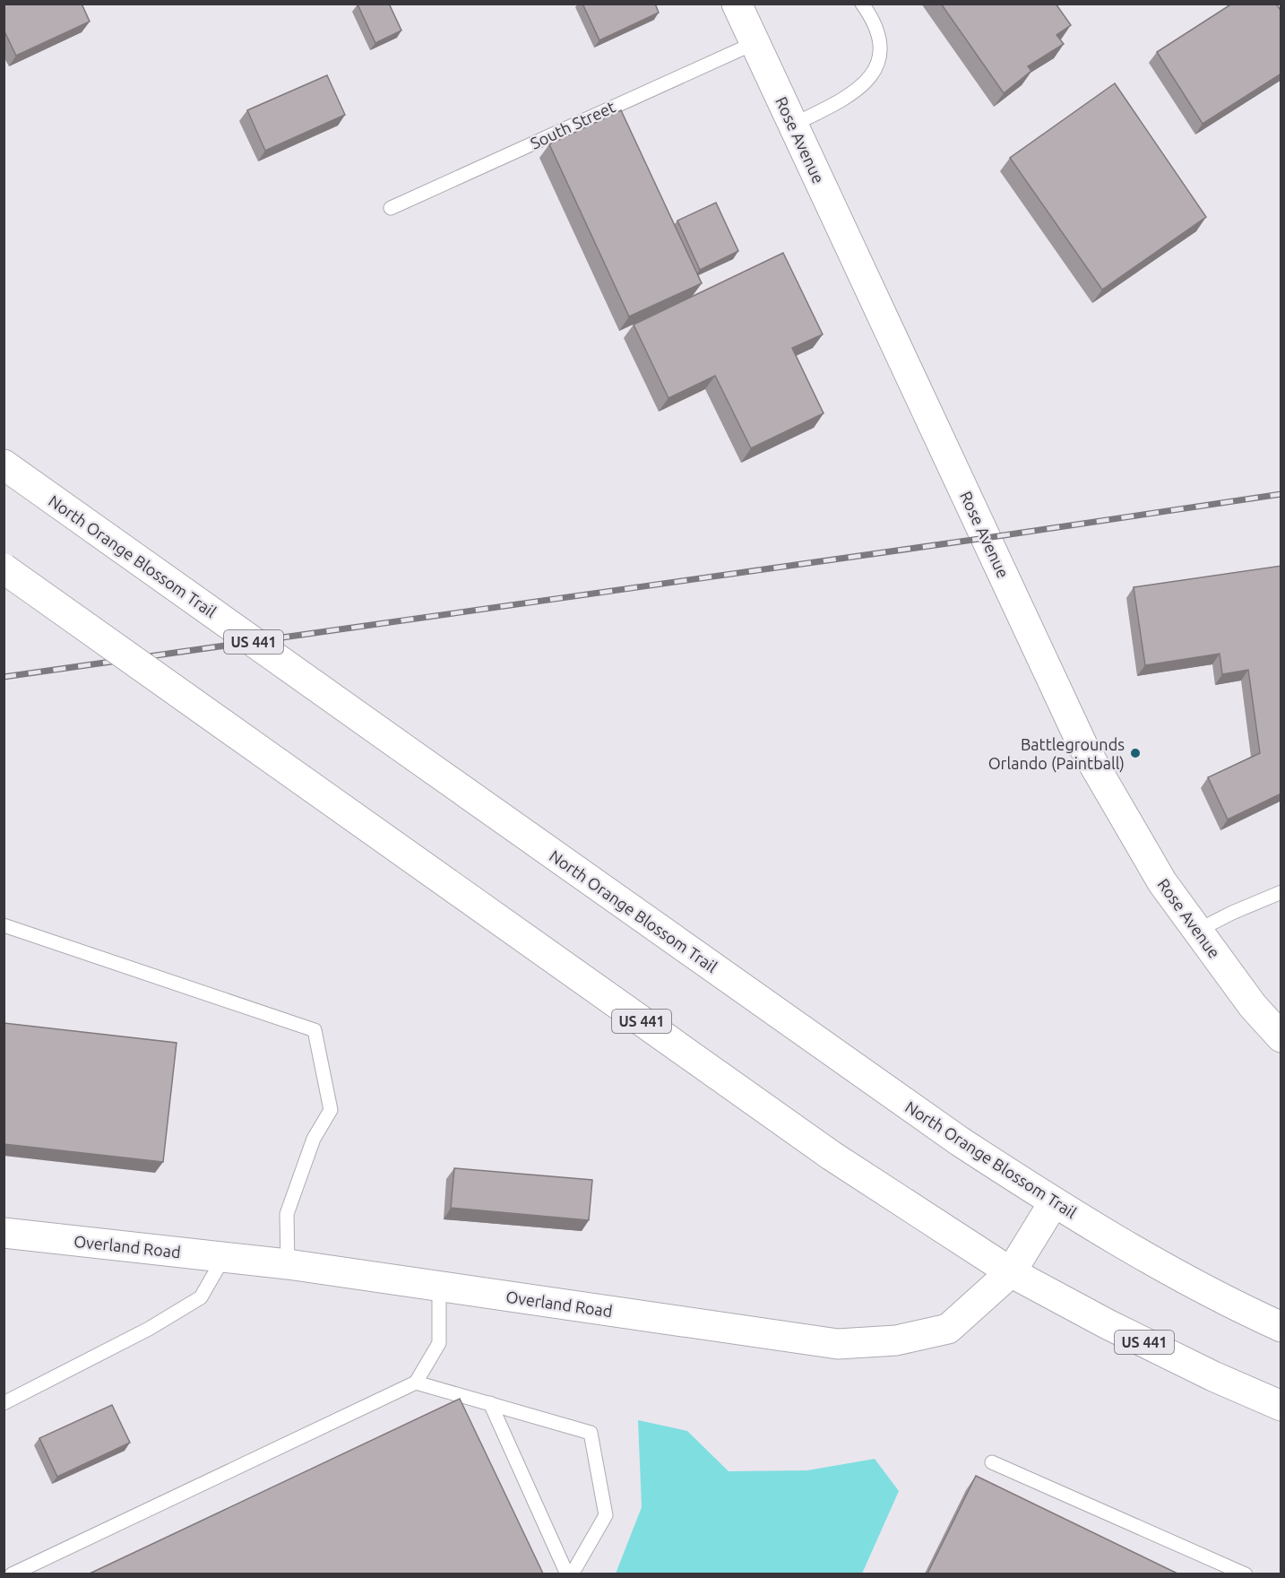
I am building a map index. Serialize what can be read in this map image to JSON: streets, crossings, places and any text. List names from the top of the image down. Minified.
{"streets":{"main road":["Rose Avenue","North Orange Blossom Trail","US 441","Overland Road"],"lane":["South Street"]},"crossings":[["South Street","Rose Avenue"],["North Orange Blossom Trail","Overland Road"],["US 441","Overland Road"]],"places":["Battlegrounds Orlando (Paintball)"]}
